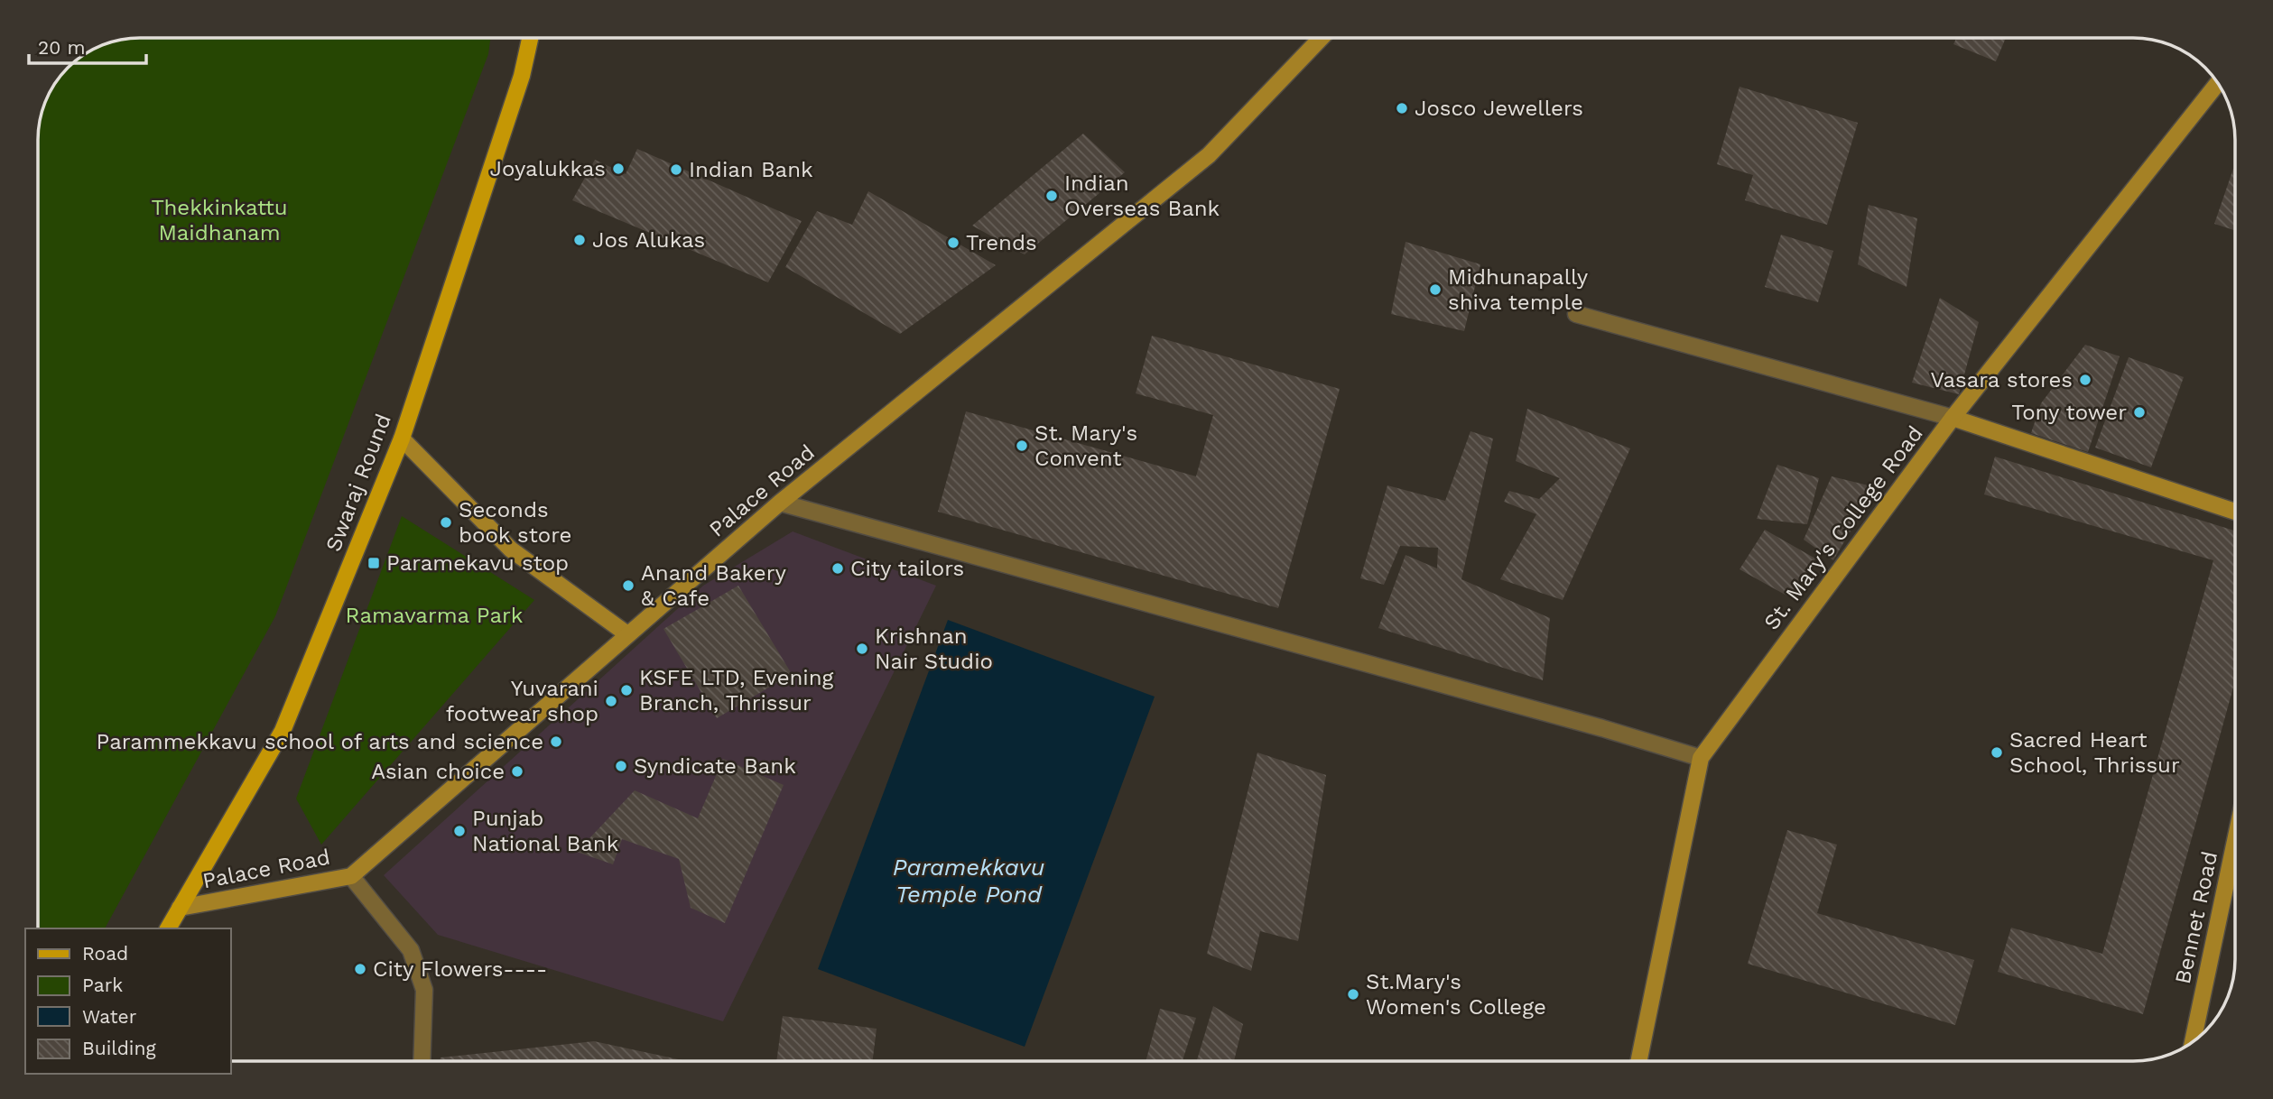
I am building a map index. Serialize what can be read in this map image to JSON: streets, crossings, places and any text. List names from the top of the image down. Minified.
{"streets":{"main road":["Swaraj Round","Palace Road","St. Mary's College Road","Bennet Road"]},"crossings":[["Swaraj Round","Palace Road"]],"water":["Paramekkavu Temple Pond"],"parks":["Thekkinkattu Maidhanam","Ramavarma Park"],"places":{"other":["Josco Jewellers","Joyalukkas","Indian Bank","Indian Overseas Bank","Jos Alukas","Trends","Midhunapally shiva temple","Vasara stores","Tony tower","St. Mary's Convent","Seconds book store","City tailors","Anand Bakery & Cafe","Krishnan Nair Studio","KSFE LTD, Evening Branch, Thrissur","Yuvarani footwear shop","Parammekkavu school of arts and science","Sacred Heart School, Thrissur","Syndicate Bank","Asian choice","Punjab National Bank","City Flowers----","St.Mary's Women's College"],"transit":["Paramekavu stop"]},"legend":["Road","Park","Water","Building"],"scale_bar":"20 m"}
